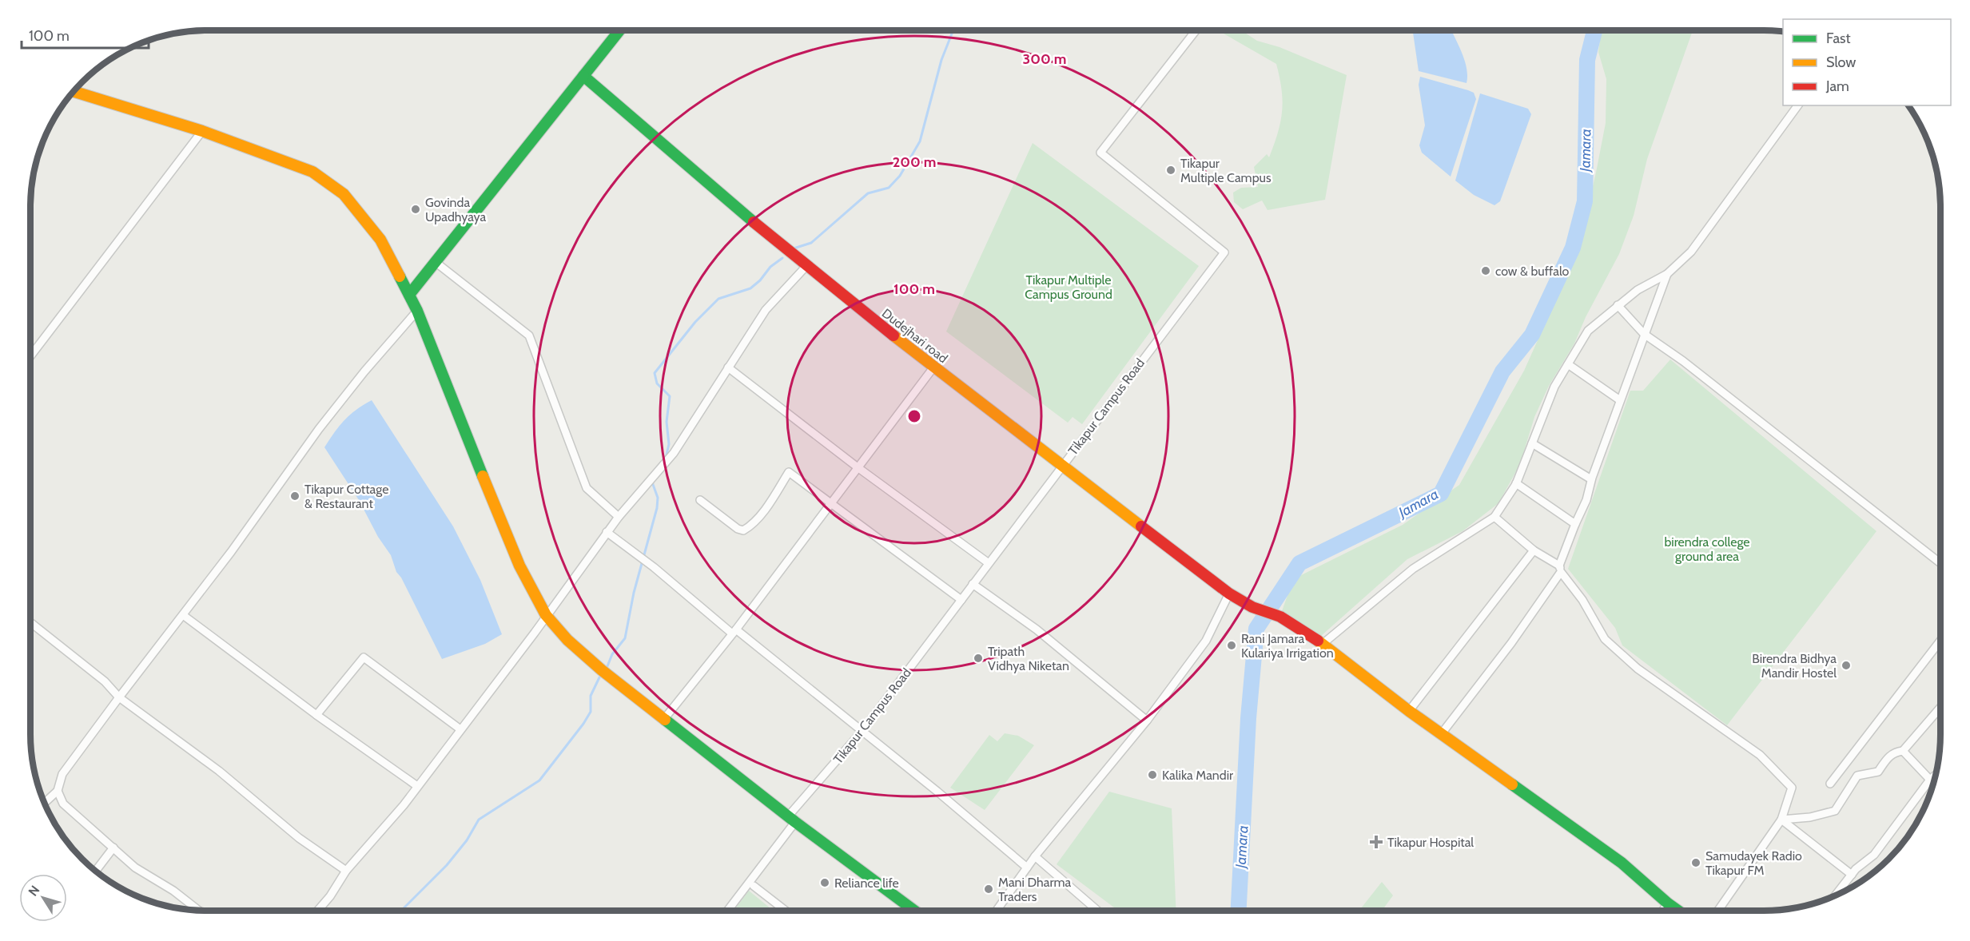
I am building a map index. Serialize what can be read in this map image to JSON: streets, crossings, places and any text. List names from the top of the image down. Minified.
{"streets":{"street":["Dudejhari road","Tikapur Campus Road"]},"crossings":[["Dudejhari road","Tikapur Campus Road"]],"water":["Jamara"],"parks":["Tikapur Multiple Campus Ground","birendra college ground area"],"places":{"other":["Tikapur Multiple Campus","Govinda Upadhyaya","cow & buffalo","Tikapur Cottage & Restaurant","Rani Jamara Kulariya Irrigation","Tripath Vidhya Niketan","Birendra Bidhya Mandir Hostel","Kalika Mandir","Samudayek Radio Tikapur FM","Reliance life","Mani Dharma Traders"],"health":["Tikapur Hospital"]},"legend":["Fast","Slow","Jam"],"scale_bar":"100 m","north":"top left","rings":["300 m","200 m","100 m"]}
